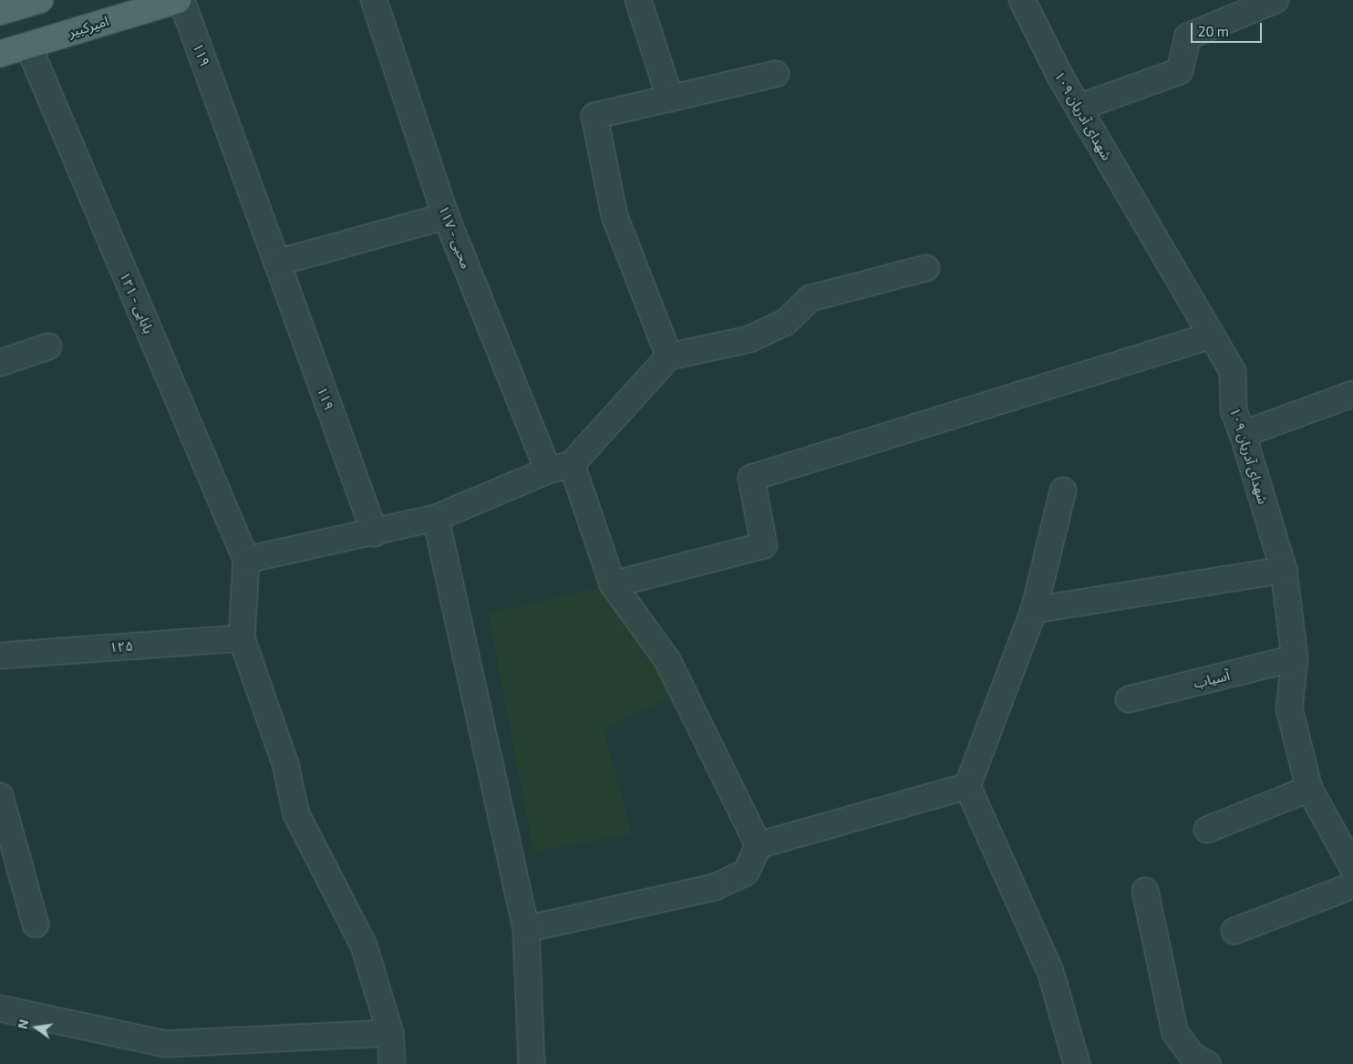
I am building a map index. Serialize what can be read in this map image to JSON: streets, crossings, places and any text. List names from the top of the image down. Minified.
{"streets":{"main road":["امیرکبیر"],"street":["۱۱۹","شهدای آدریان ۱۰۹","محبی - ۱۱۷","بابایی - ۱۲۱","۱۲۵","آسیاب"]},"crossings":[["امیرکبیر","۱۱۹"],["امیرکبیر","بابایی - ۱۲۱"],["شهدای آدریان ۱۰۹","آسیاب"]],"scale_bar":"20 m","north":"left"}
